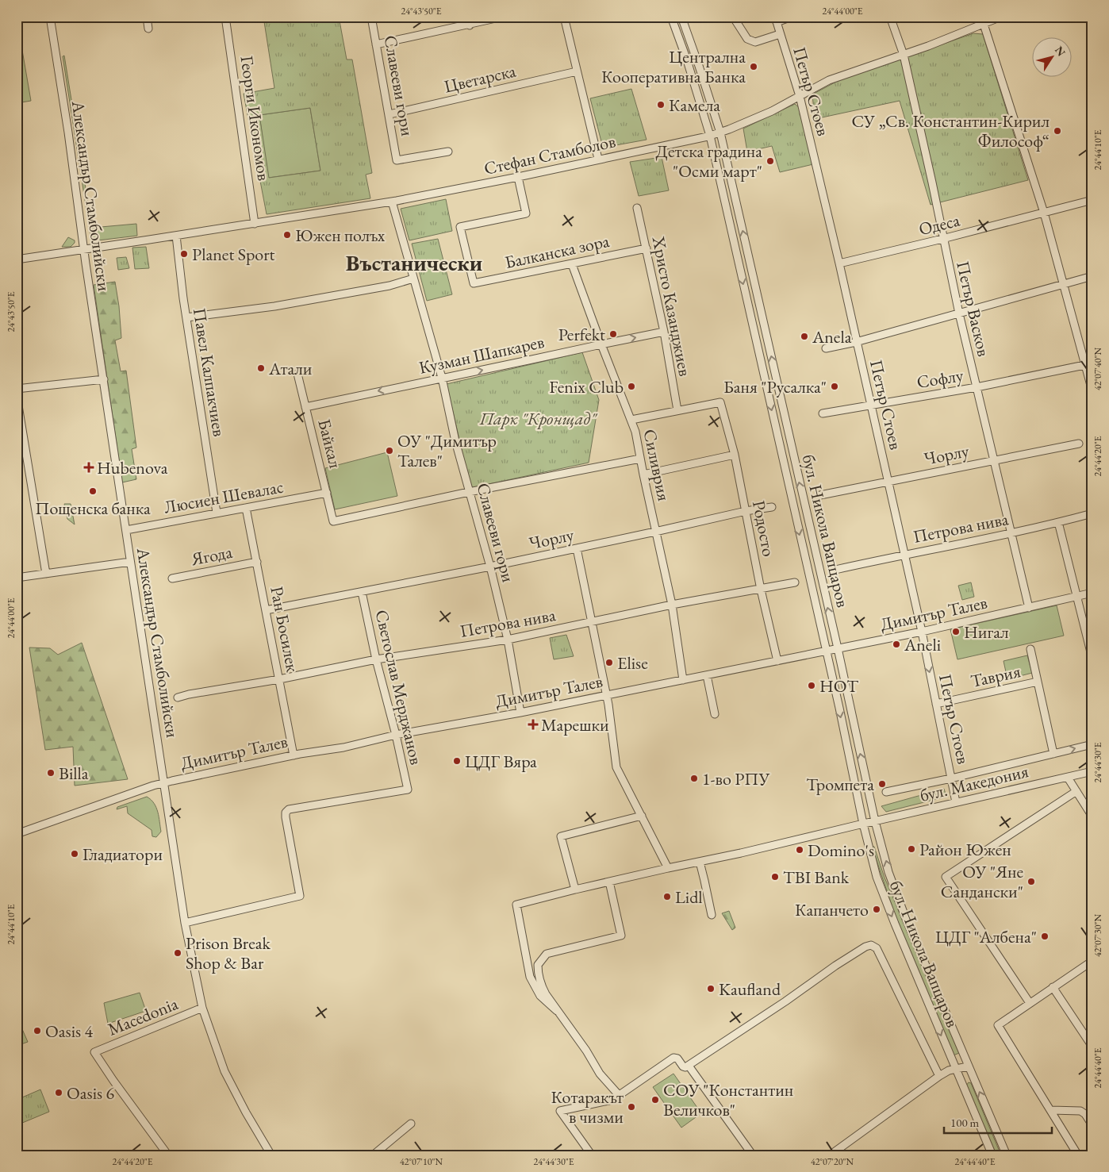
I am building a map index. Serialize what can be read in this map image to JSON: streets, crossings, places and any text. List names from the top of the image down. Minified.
{"streets":{"street":["Цветарска","Славееви гори","Петър Стоев","Георги Икономов","Стефан Стамболов","Александър Стамболийски","Одеса","Балканска зора","Христо Казанджиев","Петър Васков","Кузман Шапкарев","Павел Калпакчиев","Софлу","Байкал","Чорлу","Силиврия","Люсиен Шевалас","Петрова нива","Родосто","бул. Никола Вапцаров","Ягода","Димитър Талев","Ран Босилек","Таврия","Светослав Мерджанов","бул. Македония","Macedonia"]},"crossings":[["Цветарска","Славееви гори"],["Славееви гори","Стефан Стамболов"],["Славееви гори","Кузман Шапкарев"],["Славееви гори","Байкал"],["Славееви гори","Чорлу"],["Славееви гори","Петрова нива"],["Славееви гори","Димитър Талев"],["Петър Стоев","Стефан Стамболов"],["Петър Стоев","Одеса"],["Петър Стоев","Софлу"],["Петър Стоев","Чорлу"],["Петър Стоев","Петрова нива"],["Петър Стоев","Димитър Талев"],["Петър Стоев","Таврия"],["Петър Стоев","бул. Македония"],["Георги Икономов","Стефан Стамболов"],["Стефан Стамболов","Александър Стамболийски"],["Стефан Стамболов","Балканска зора"],["Стефан Стамболов","Петър Васков"],["Стефан Стамболов","Павел Калпакчиев"],["Стефан Стамболов","бул. Никола Вапцаров"],["Александър Стамболийски","Люсиен Шевалас"],["Александър Стамболийски","Димитър Талев"],["Александър Стамболийски","Светослав Мерджанов"],["Александър Стамболийски","Macedonia"],["Одеса","Петър Васков"],["Балканска зора","Христо Казанджиев"],["Балканска зора","Силиврия"],["Христо Казанджиев","Кузман Шапкарев"],["Христо Казанджиев","Родосто"],["Петър Васков","Софлу"],["Петър Васков","Чорлу"],["Петър Васков","Петрова нива"],["Петър Васков","Димитър Талев"],["Кузман Шапкарев","Байкал"],["Кузман Шапкарев","Силиврия"],["Павел Калпакчиев","Люсиен Шевалас"],["Байкал","Люсиен Шевалас"],["Чорлу","Силиврия"],["Чорлу","Родосто"],["Чорлу","Ран Босилек"],["Чорлу","Светослав Мерджанов"],["Силиврия","Петрова нива"],["Силиврия","Димитър Талев"],["Люсиен Шевалас","Ран Босилек"],["Петрова нива","Родосто"],["Петрова нива","Ран Босилек"],["Петрова нива","Светослав Мерджанов"],["Родосто","Димитър Талев"],["бул. Никола Вапцаров","Димитър Талев"],["бул. Никола Вапцаров","бул. Македония"],["Ягода","Ран Босилек"],["Димитър Талев","Ран Босилек"],["Димитър Талев","Светослав Мерджанов"]],"districts":["Въстанически"],"parks":["Парк \"Кронщад\""],"places":{"other":["Централна Кооперативна Банка","Камела","СУ „Св. Константин-Кирил Философ“","Детска градина \"Осми март\"","Южен полъх","Planet Sport","Perfekt","Anela","Атали","Fenix Club","Баня \"Русалка\"","ОУ \"Димитър Талев\"","Пощенска банка","Нигал","Aneli","Elise","HOT","ЦДГ Вяра","Billa","1-во РПУ","Тромпета","Район Южен","Domino's","Гладиатори","TBI Bank","ОУ \"Яне Сандански\"","Lidl","Капанчето","ЦДГ \"Албена\"","Prison Break Shop & Bar","Kaufland","Oasis 4","Oasis 6","СОУ \"Константин Величков\"","Котаракът в чизми"],"health":["Hubenova","Марешки"]},"scale_bar":"100 m","north":"top right","coordinates":["24°43'50\"E","24°44'00\"E","24°44'10\"E","42°07'40\"N","24°44'20\"E","24°44'30\"E","42°07'30\"N","24°44'40\"E","42°07'10\"N","42°07'20\"N"]}
